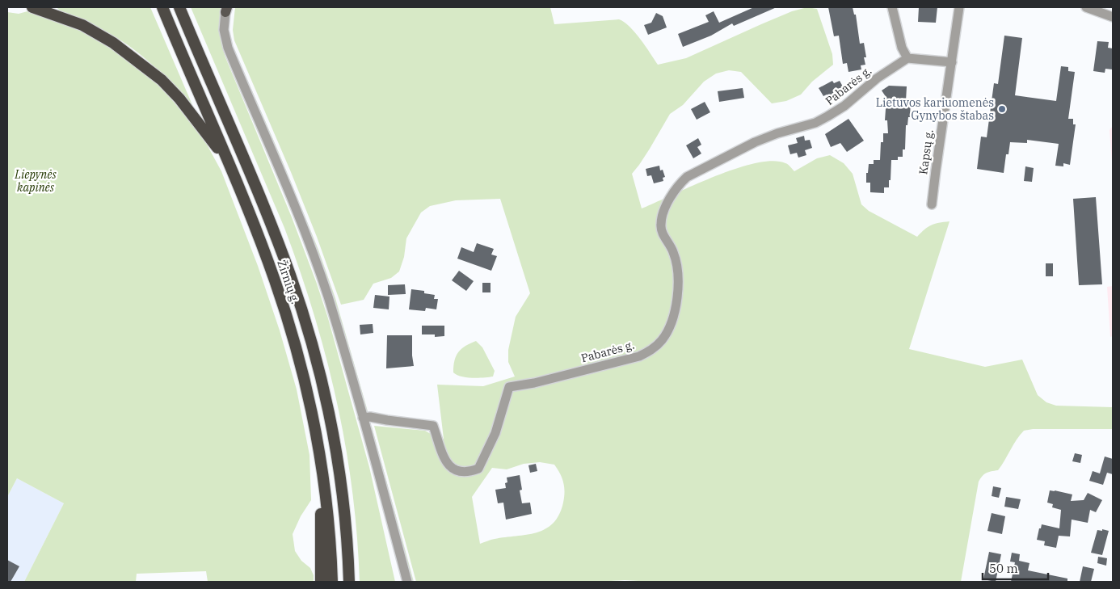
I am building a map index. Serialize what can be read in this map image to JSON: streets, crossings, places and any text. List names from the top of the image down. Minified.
{"streets":{"highway":["Žirnių g."],"street":["Pabarės g.","Kapsų g."]},"parks":["Liepynės kapinės"],"places":["Lietuvos kariuomenės Gynybos štabas"],"scale_bar":"50 m"}
